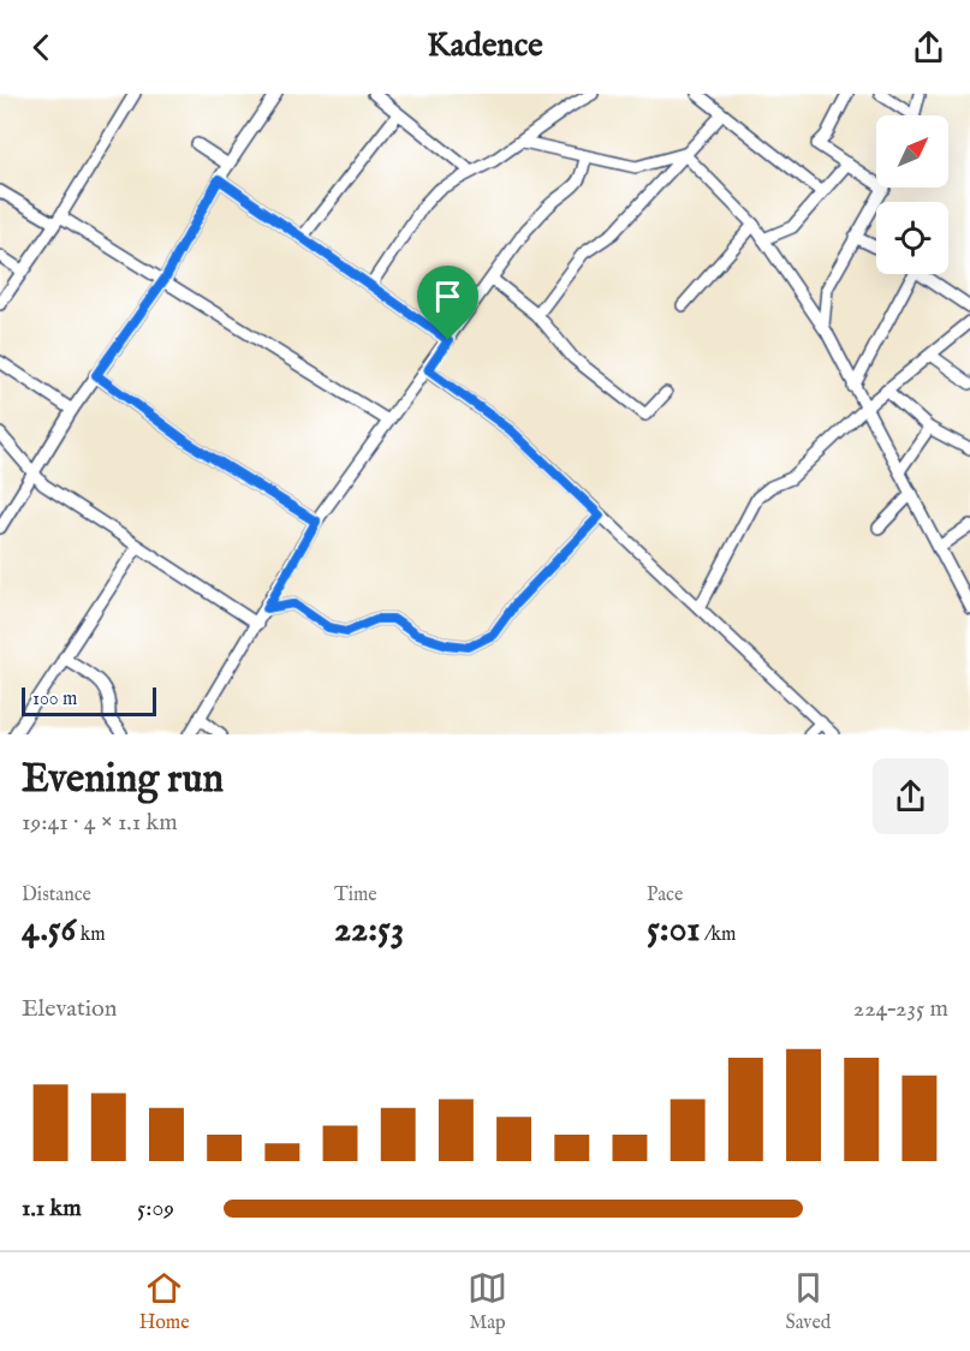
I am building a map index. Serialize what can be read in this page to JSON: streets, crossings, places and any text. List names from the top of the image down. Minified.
{"scale_bar":"100 m","north":"top right","page":{"header":"Kadence","scale":"100 m","heading":["Evening run","19:41 · 4 × 1.1 km"],"stats":[["Distance","4.56 km"],["Time","22:53"],["Pace","5:01 /km"]],"chart":["Elevation","224–235 m"],"list":[{"name":"1.1 km","note":"5:09"}],"tabs":["Home","Map","Saved"]}}
